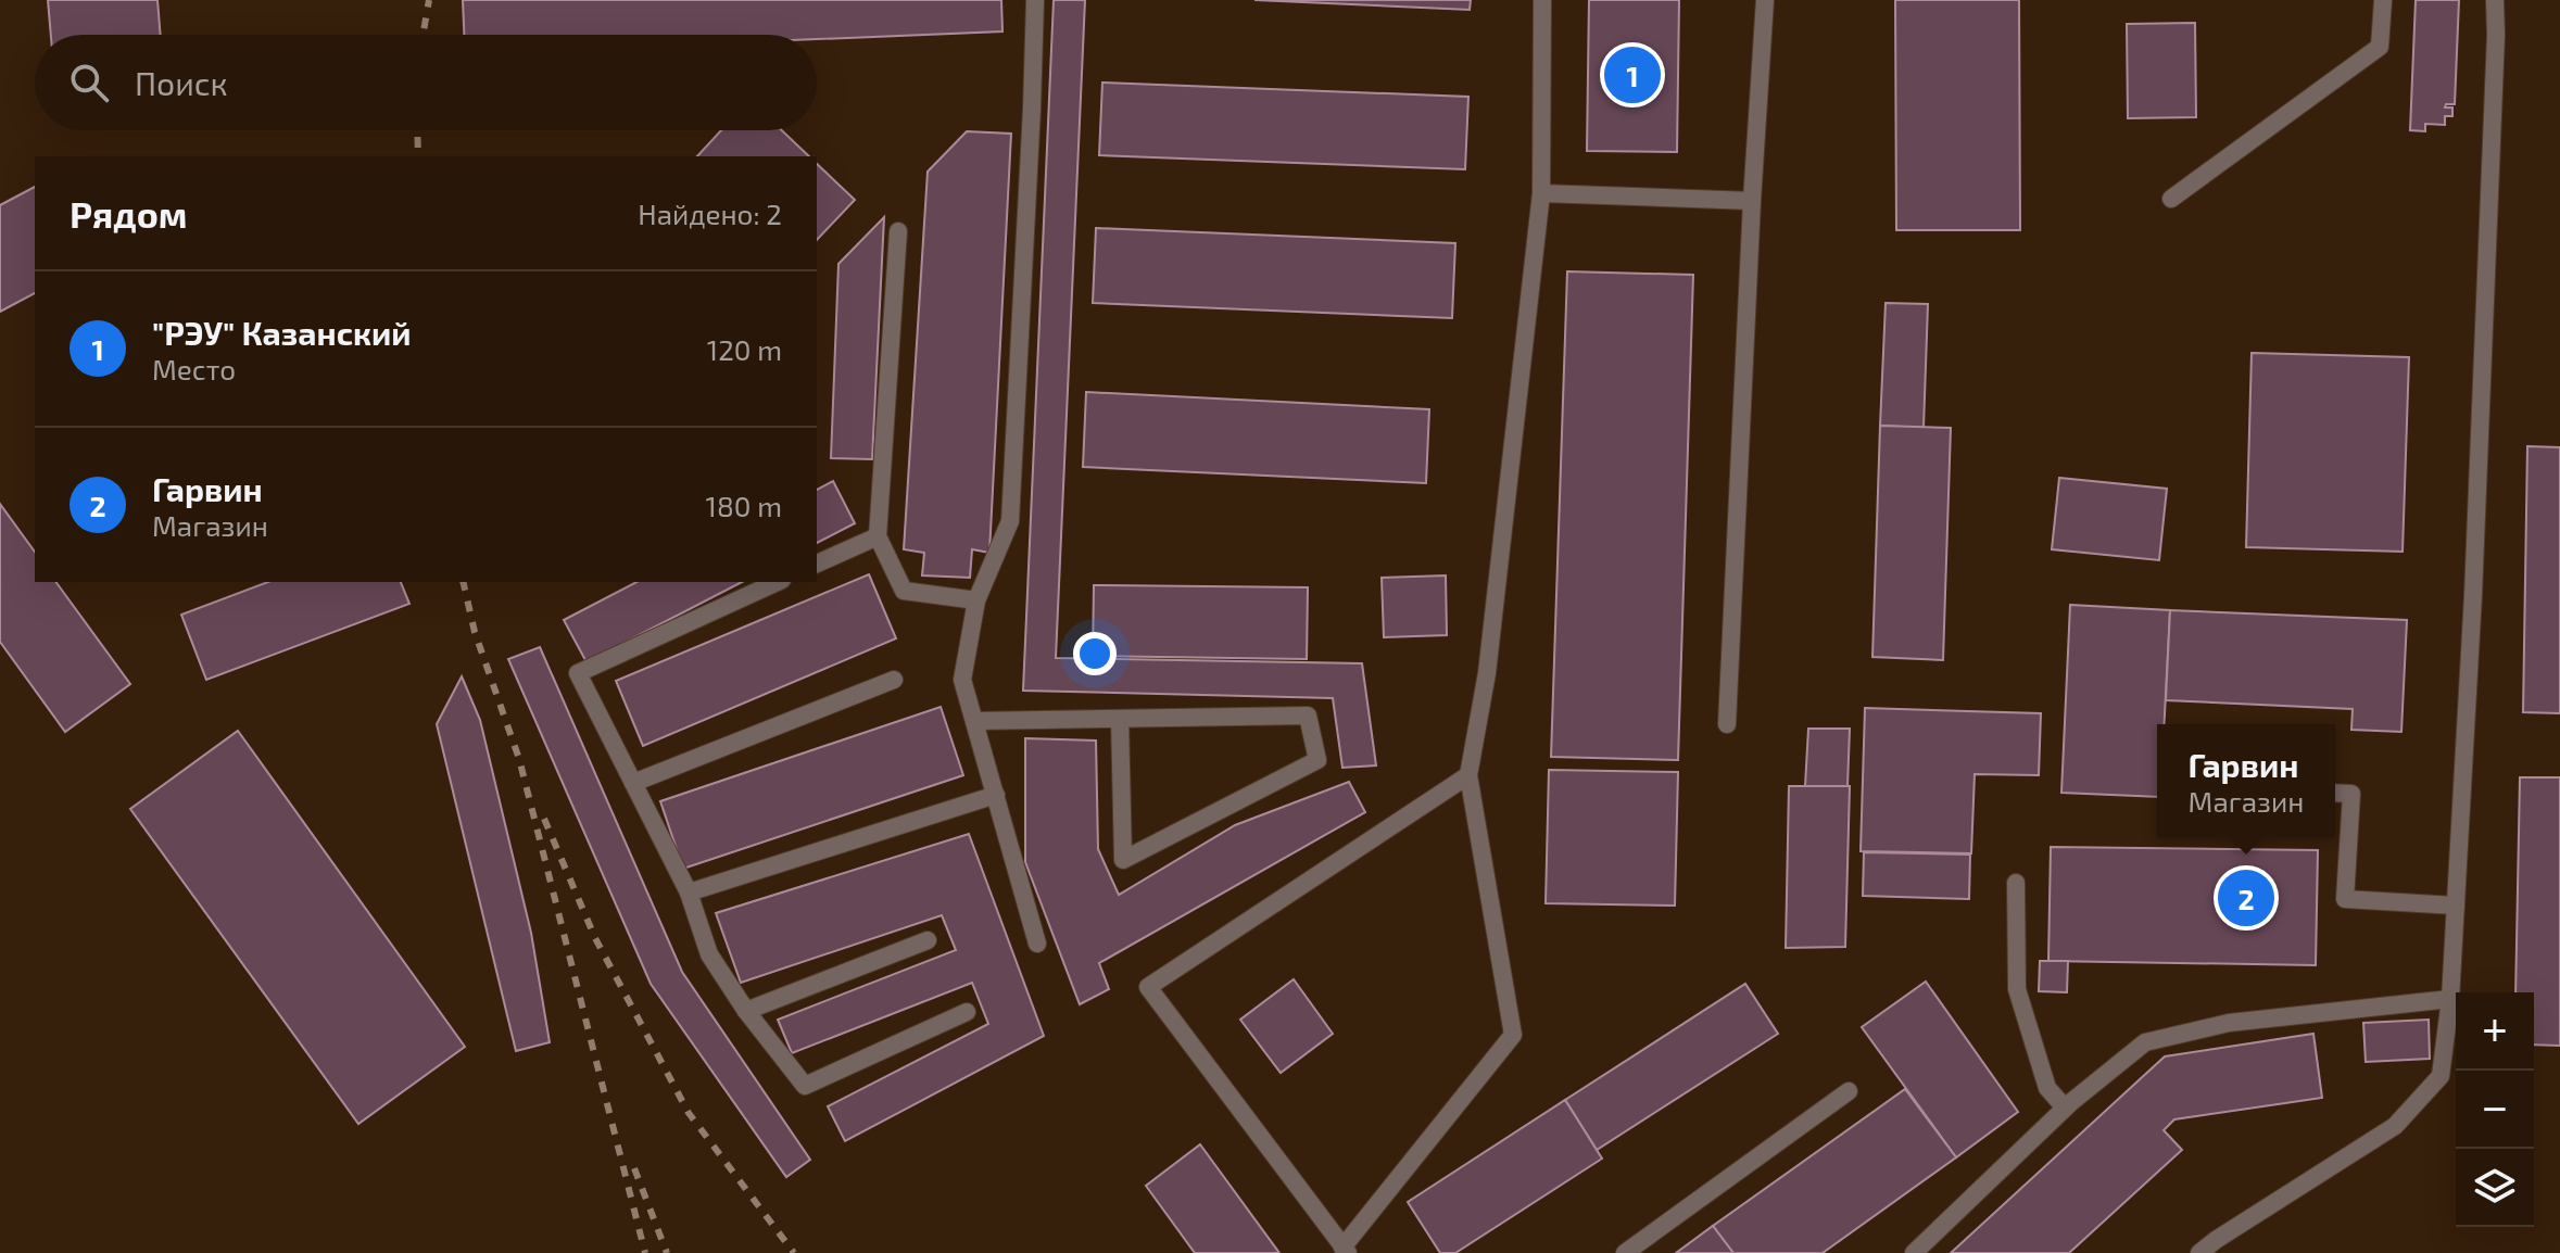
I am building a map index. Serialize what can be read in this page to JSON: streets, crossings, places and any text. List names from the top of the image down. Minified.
{"page":{"search":"Поиск","pins":["1","2"],"heading":["Рядом","Найдено: 2"],"list":[{"mark":"1","name":"\"РЭУ\" Казанский","note":"Место","value":"120 m"},{"mark":"2","name":"Гарвин","note":"Магазин","value":"180 m"}],"popup":["Гарвин","Магазин"],"map_buttons":["+","−"]}}
